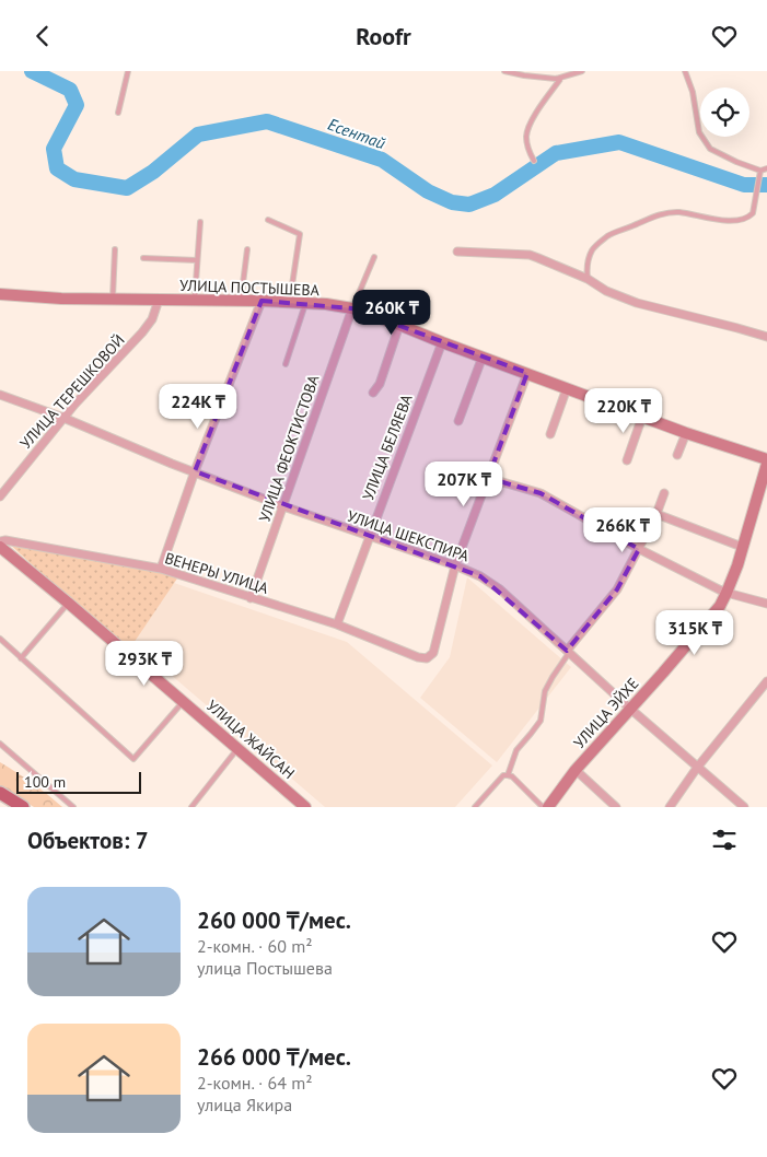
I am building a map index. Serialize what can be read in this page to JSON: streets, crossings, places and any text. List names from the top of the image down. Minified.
{"streets":{"street":["УЛИЦА ПОСТЫШЕВА","УЛИЦА ТЕРЕШКОВОЙ","УЛИЦА БЕЛЯЕВА","УЛИЦА ФЕОКТИСТОВА","УЛИЦА ШЕКСПИРА","ВЕНЕРЫ УЛИЦА","УЛИЦА ЭЙХЕ","УЛИЦА ЖАЙСАН"]},"crossings":[["УЛИЦА ПОСТЫШЕВА","УЛИЦА ТЕРЕШКОВОЙ"],["УЛИЦА ПОСТЫШЕВА","УЛИЦА БЕЛЯЕВА"],["УЛИЦА ПОСТЫШЕВА","УЛИЦА ФЕОКТИСТОВА"],["УЛИЦА ПОСТЫШЕВА","УЛИЦА ЭЙХЕ"],["УЛИЦА ТЕРЕШКОВОЙ","УЛИЦА ШЕКСПИРА"],["УЛИЦА БЕЛЯЕВА","УЛИЦА ШЕКСПИРА"],["УЛИЦА БЕЛЯЕВА","ВЕНЕРЫ УЛИЦА"],["УЛИЦА ФЕОКТИСТОВА","УЛИЦА ШЕКСПИРА"],["УЛИЦА ФЕОКТИСТОВА","ВЕНЕРЫ УЛИЦА"],["УЛИЦА ШЕКСПИРА","ВЕНЕРЫ УЛИЦА"],["УЛИЦА ШЕКСПИРА","УЛИЦА ЭЙХЕ"]],"water":["Есентай"],"scale_bar":"100 m","page":{"header":"Roofr","price":["260K ₸","224K ₸","220K ₸","207K ₸","266K ₸","315K ₸","293K ₸"],"scale":"100 m","heading":"Объектов: 7","list":[{"name":"260 000 ₸/мес.","note":"2-комн. · 60 m² · улица Постышева"},{"name":"266 000 ₸/мес.","note":"2-комн. · 64 m² · улица Якира"}]}}
